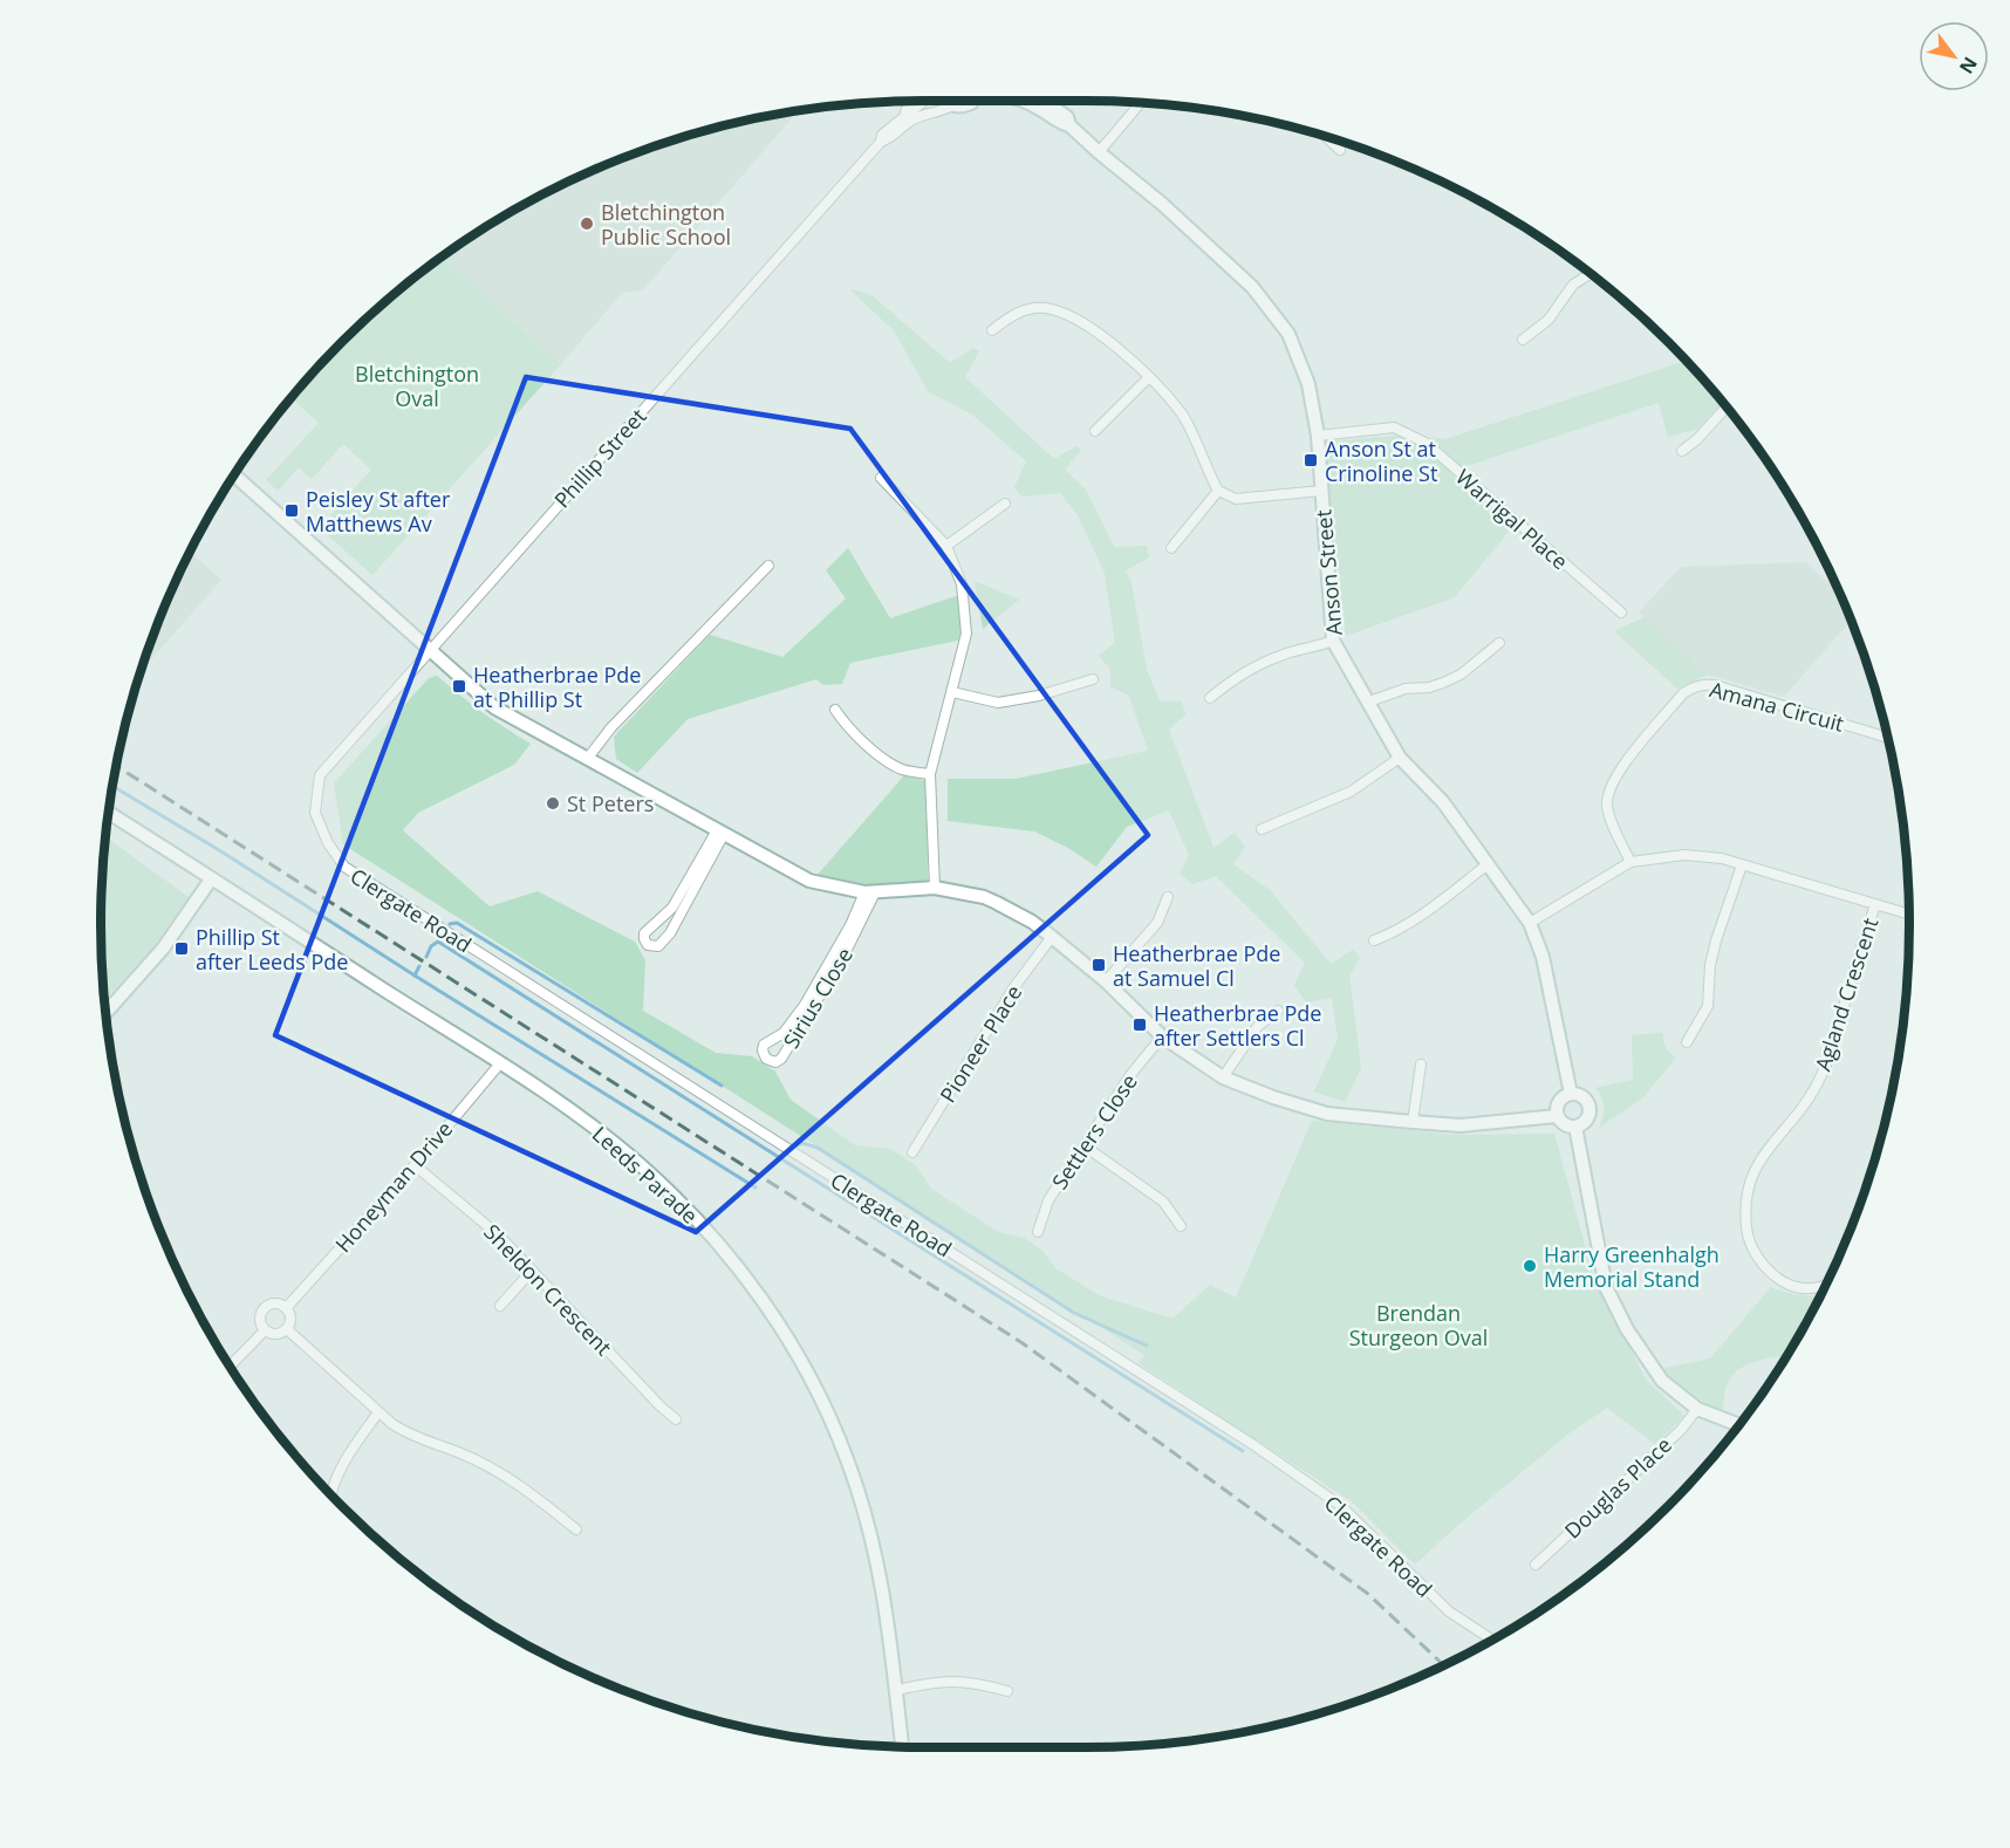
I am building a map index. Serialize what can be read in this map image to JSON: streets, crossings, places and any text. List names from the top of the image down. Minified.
{"streets":{"street":["Phillip Street","Warrigal Place","Anson Street","Amana Circuit","Clergate Road","Agland Crescent","Sirius Close","Pioneer Place","Settlers Close","Leeds Parade","Honeyman Drive","Sheldon Crescent","Douglas Place"]},"crossings":[["Phillip Street","Clergate Road"],["Warrigal Place","Anson Street"],["Leeds Parade","Honeyman Drive"],["Honeyman Drive","Sheldon Crescent"]],"parks":["Bletchington Oval","Brendan Sturgeon Oval"],"places":{"other":["Bletchington Public School","St Peters","Harry Greenhalgh Memorial Stand"],"transit":["Anson St at Crinoline St","Peisley St after Matthews Av","Heatherbrae Pde at Phillip St","Phillip St after Leeds Pde","Heatherbrae Pde at Samuel Cl","Heatherbrae Pde after Settlers Cl"]},"north":"bottom right"}
